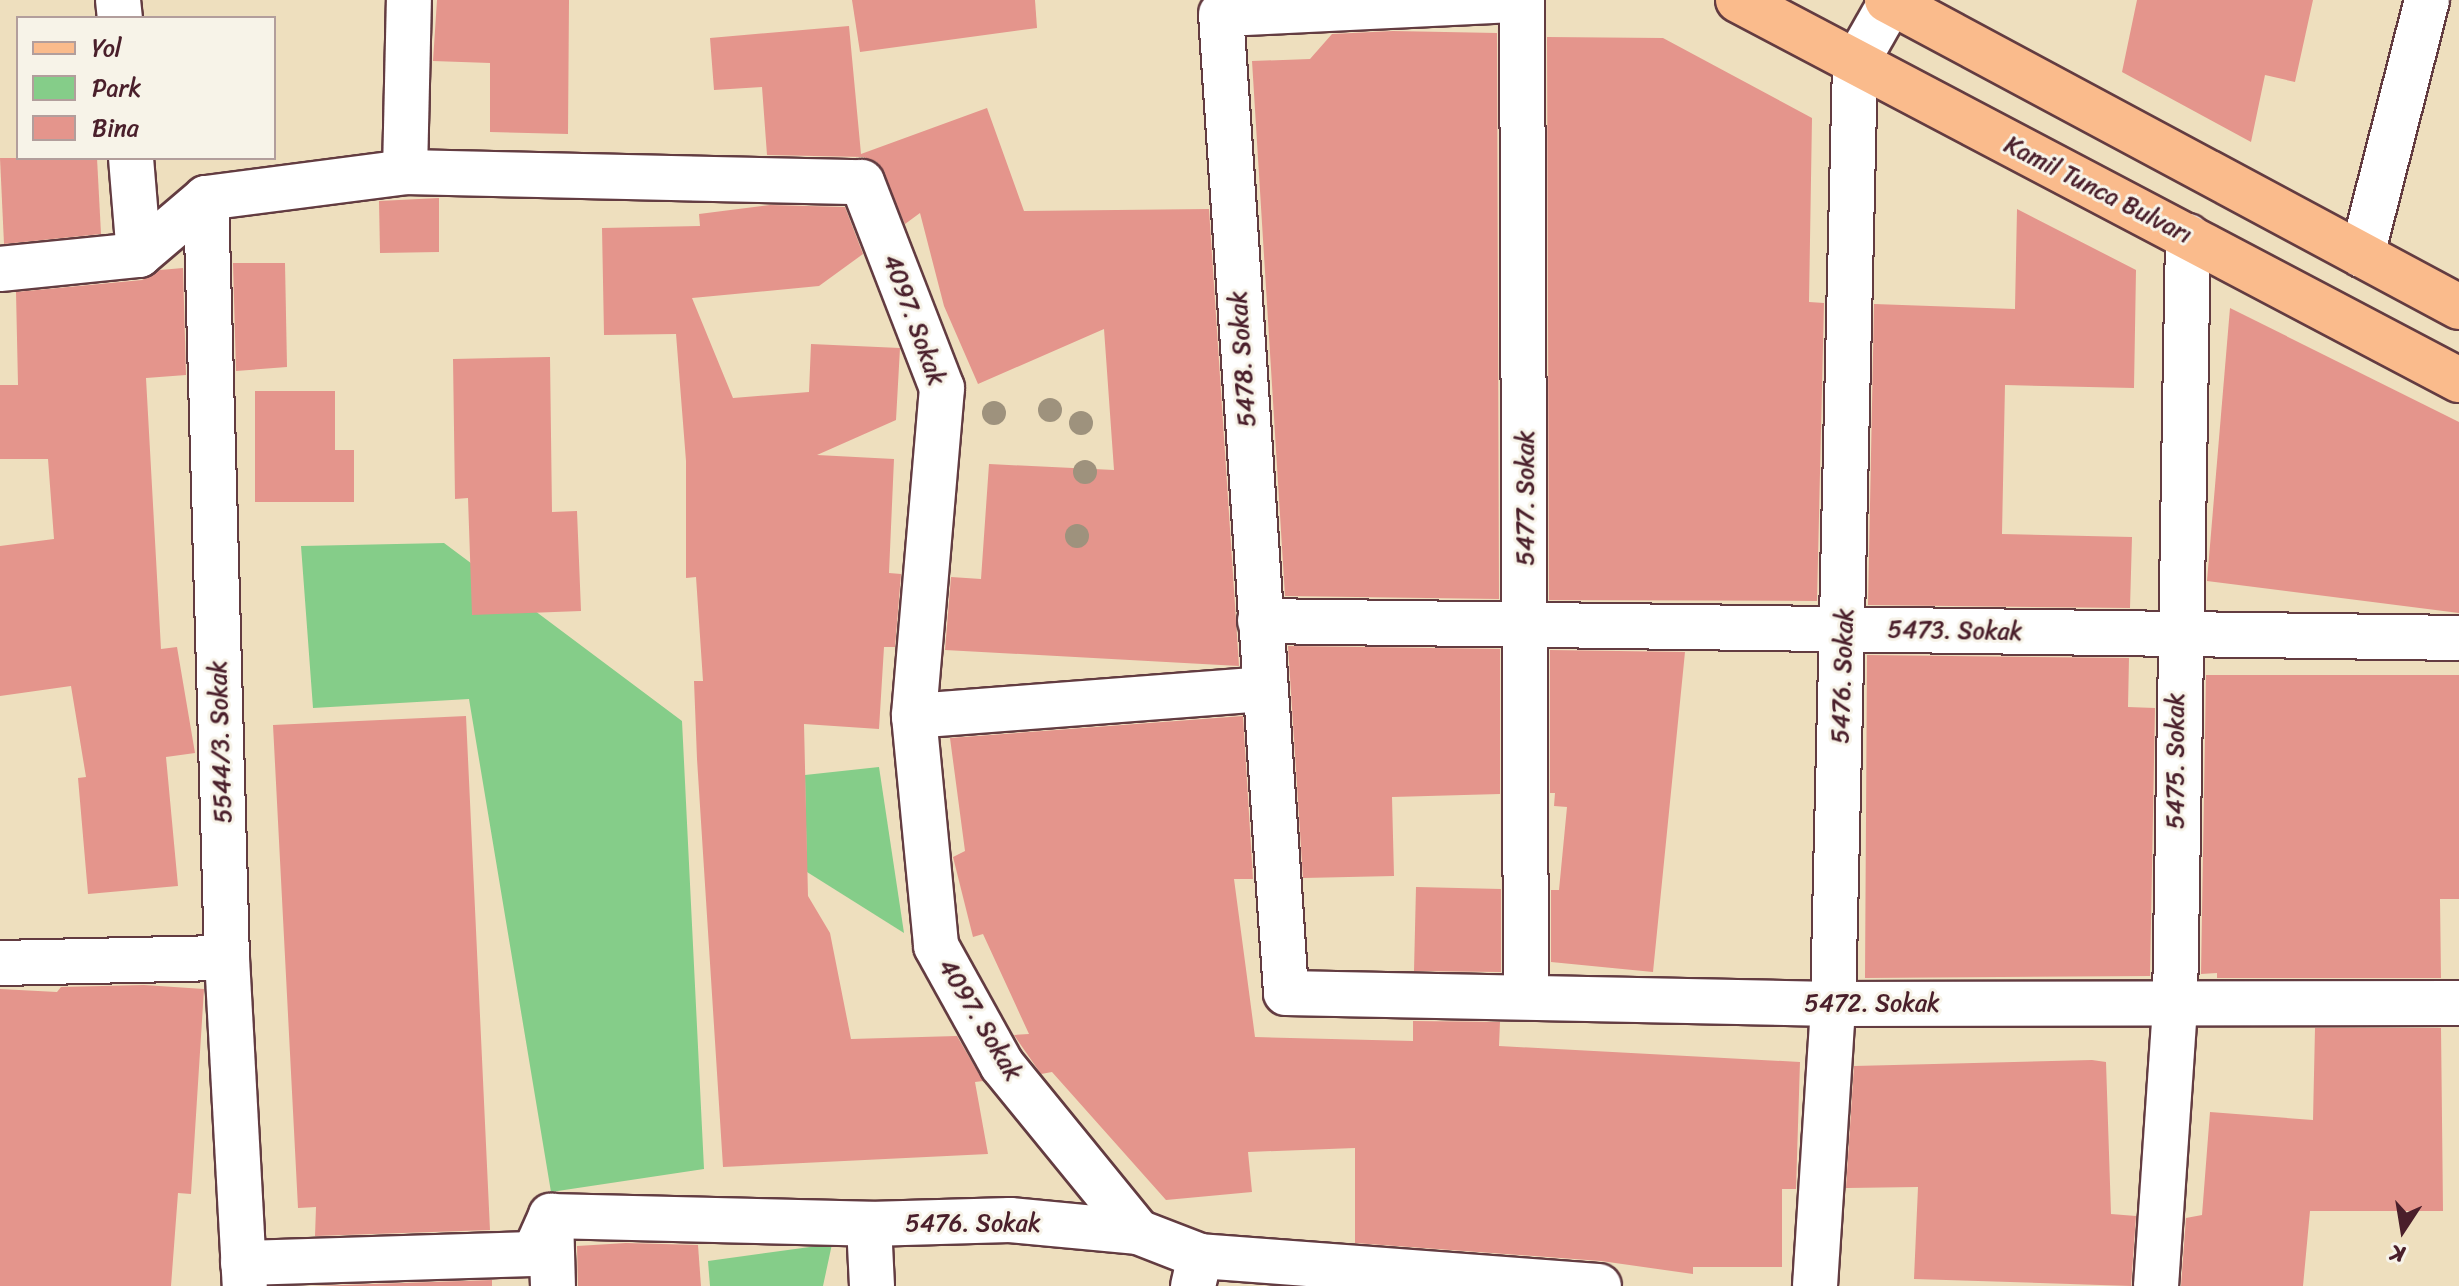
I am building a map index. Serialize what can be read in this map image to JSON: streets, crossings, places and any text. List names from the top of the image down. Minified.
{"streets":{"main road":["Kamil Tunca Bulvarı"],"street":["4097. Sokak","5478. Sokak","5477. Sokak","5473. Sokak","5476. Sokak","5544/3. Sokak","5475. Sokak","5472. Sokak"]},"crossings":[["Kamil Tunca Bulvarı","5476. Sokak"],["Kamil Tunca Bulvarı","5475. Sokak"],["4097. Sokak","5476. Sokak"],["4097. Sokak","5544/3. Sokak"],["5478. Sokak","5473. Sokak"],["5478. Sokak","5472. Sokak"],["5477. Sokak","5473. Sokak"],["5477. Sokak","5472. Sokak"],["5473. Sokak","5476. Sokak"],["5473. Sokak","5475. Sokak"],["5476. Sokak","5472. Sokak"],["5475. Sokak","5472. Sokak"]],"legend":["Yol","Park","Bina"],"north":"bottom"}
